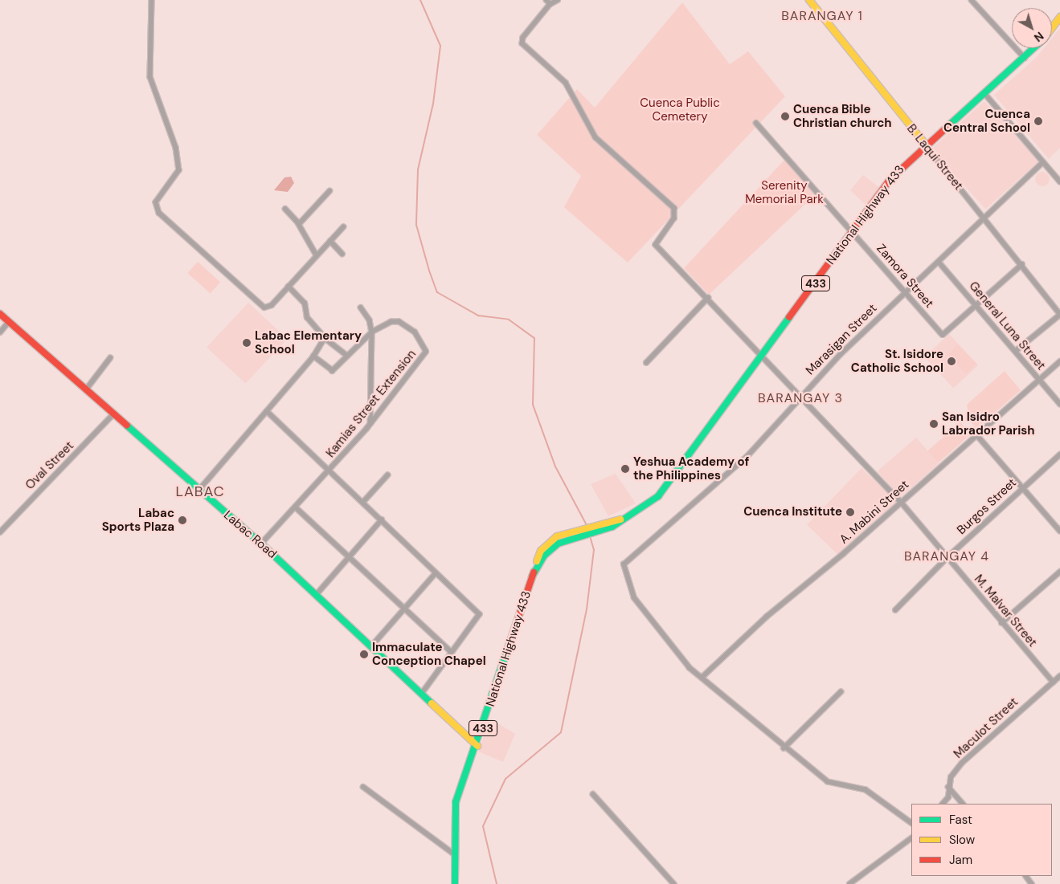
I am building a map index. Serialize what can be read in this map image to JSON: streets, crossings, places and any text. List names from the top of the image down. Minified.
{"streets":{"main road":["B. Laqui Street","National Highway 433","433","Labac Road"],"street":["Zamora Street","General Luna Street","Marasigan Street","Kamias Street Extension","Oval Street","Burgos Street","A. Mabini Street","M. Malvar Street","Maculot Street"]},"crossings":[["B. Laqui Street","National Highway 433"],["B. Laqui Street","Marasigan Street"],["National Highway 433","Zamora Street"],["National Highway 433","Labac Road"],["National Highway 433","M. Malvar Street"],["Zamora Street","General Luna Street"],["Zamora Street","Marasigan Street"],["General Luna Street","Marasigan Street"],["General Luna Street","A. Mabini Street"],["Marasigan Street","A. Mabini Street"],["Marasigan Street","M. Malvar Street"],["Kamias Street Extension","Labac Road"],["Oval Street","Labac Road"],["Burgos Street","M. Malvar Street"],["A. Mabini Street","M. Malvar Street"],["M. Malvar Street","Maculot Street"]],"districts":["BARANGAY 1","BARANGAY 3","LABAC","BARANGAY 4"],"parks":["Cuenca Public Cemetery","Serenity Memorial Park"],"places":["Cuenca Bible Christian church","Cuenca Central School","Labac Elementary School","St. Isidore Catholic School","San Isidro Labrador Parish","Yeshua Academy of the Philippines","Cuenca Institute","Labac Sports Plaza","Immaculate Conception Chapel"],"legend":["Fast","Slow","Jam"],"north":"bottom right"}
